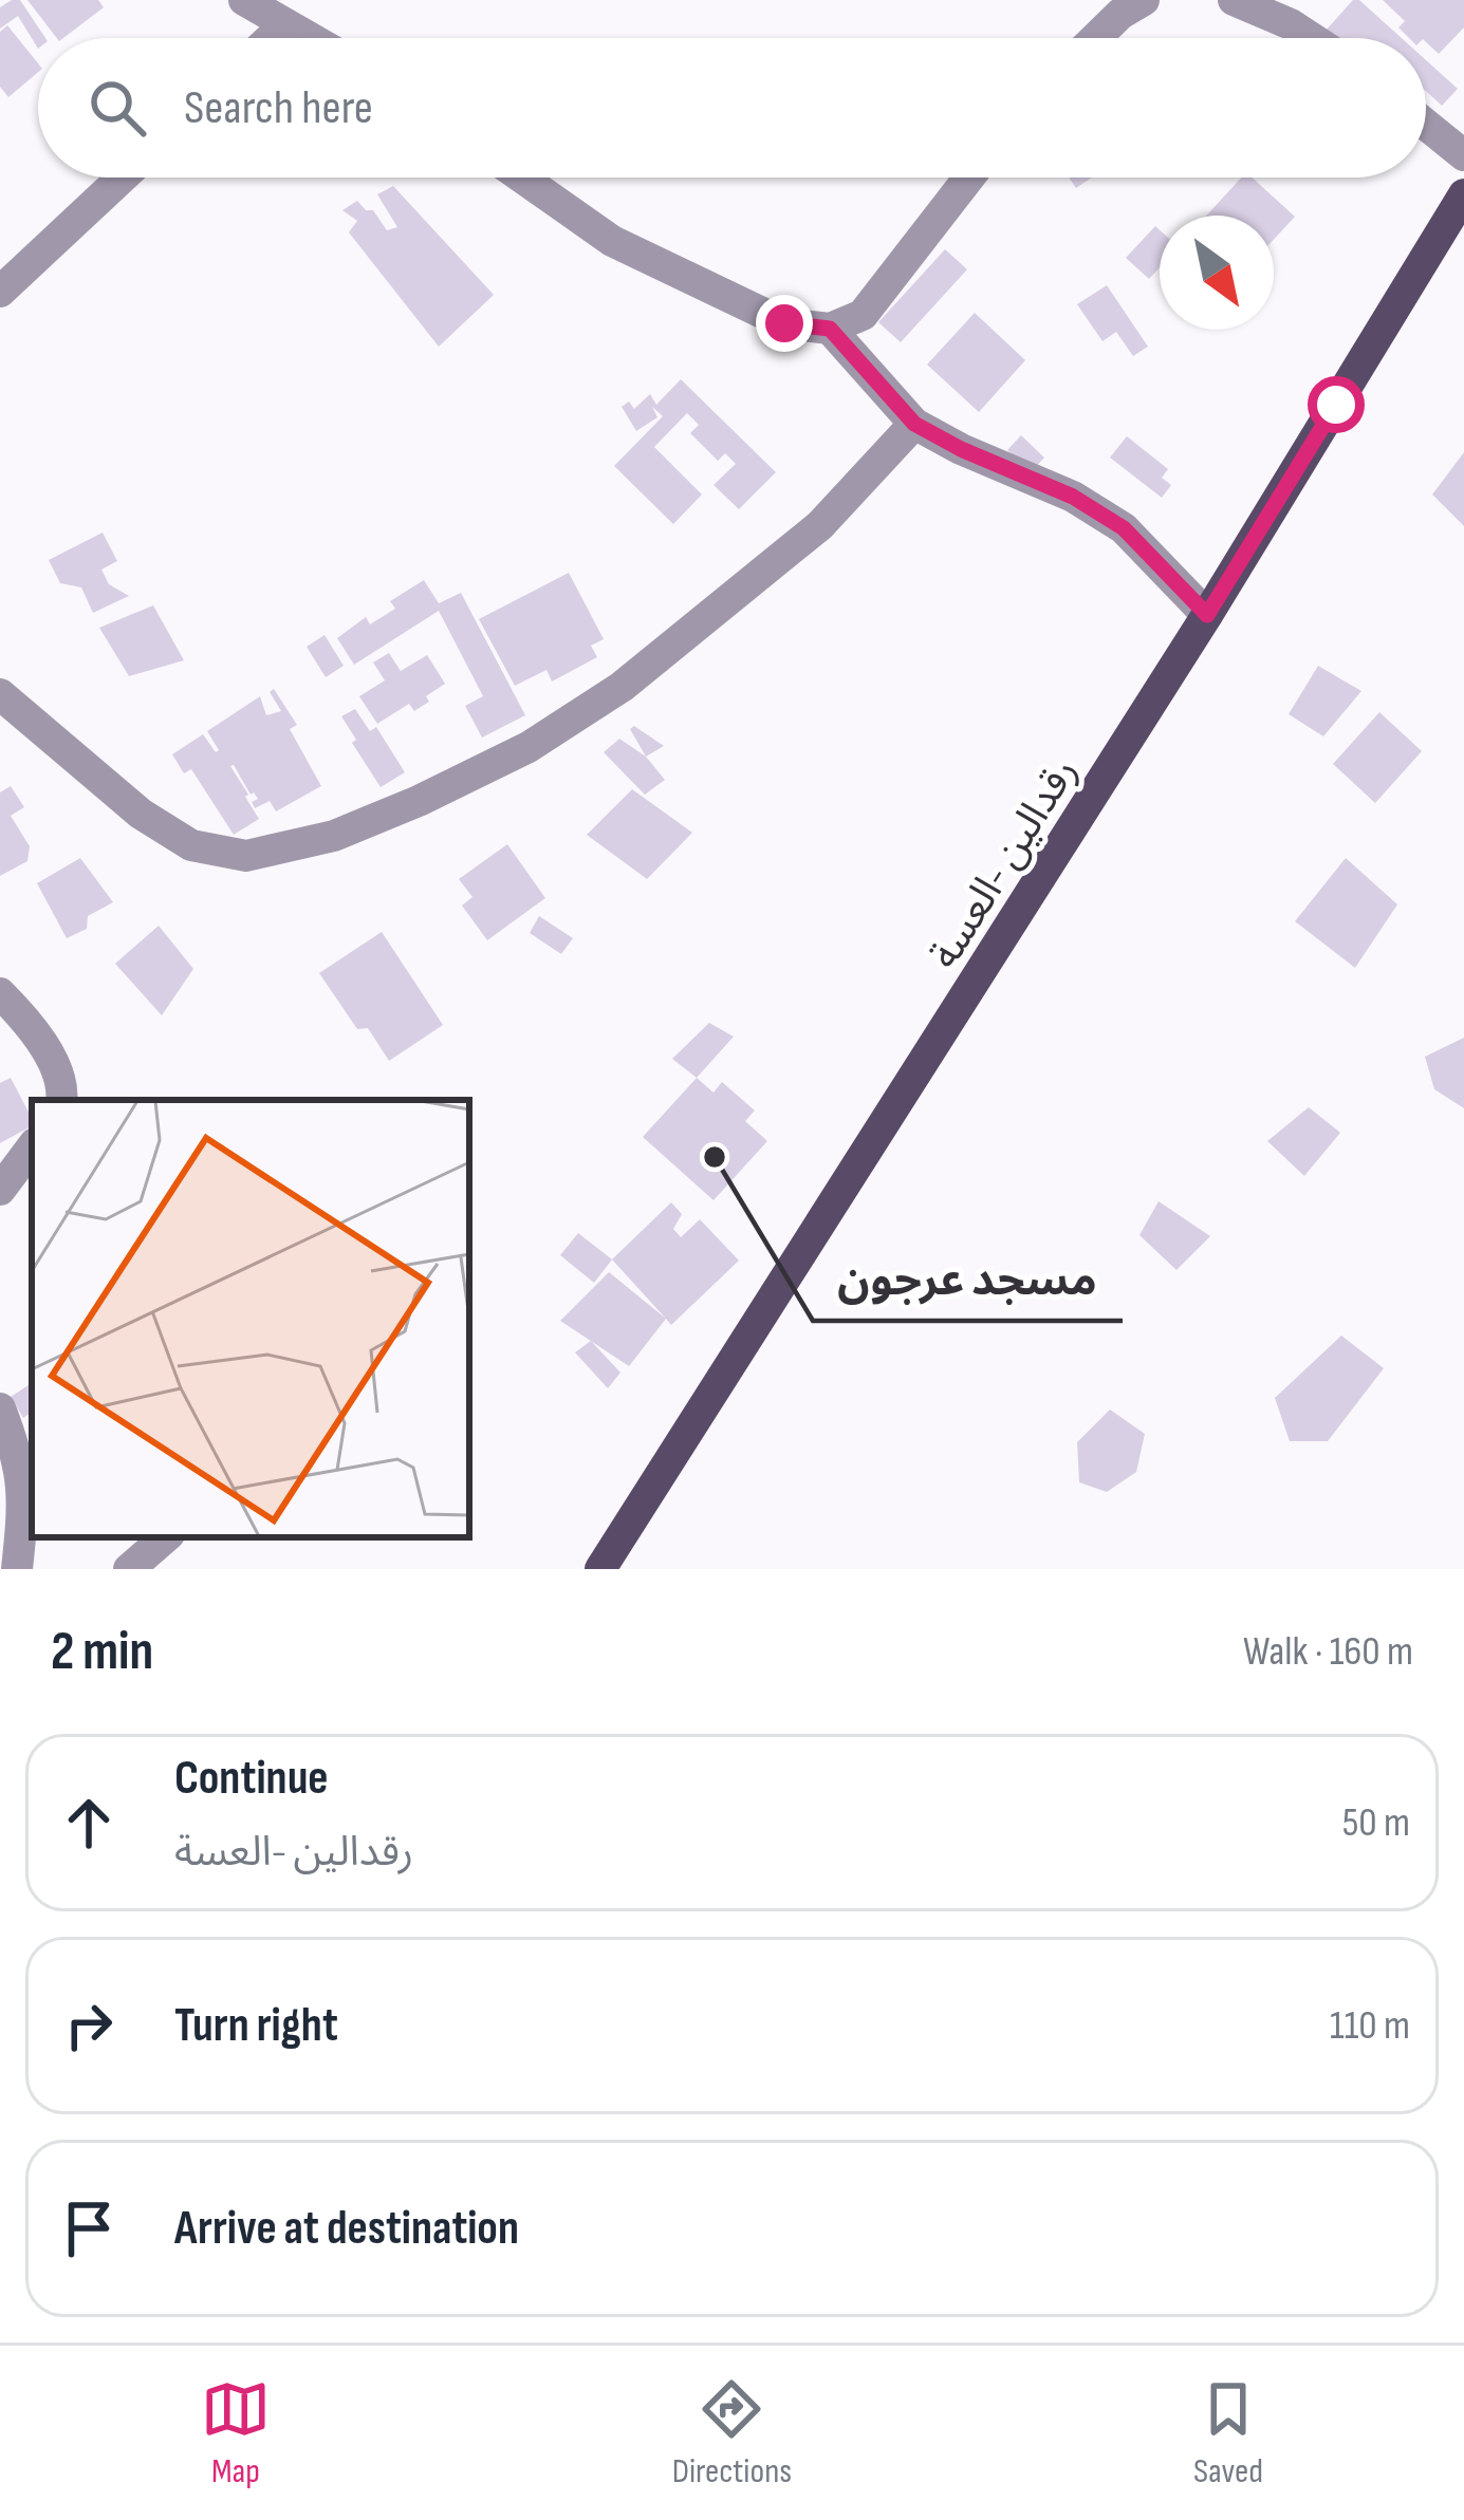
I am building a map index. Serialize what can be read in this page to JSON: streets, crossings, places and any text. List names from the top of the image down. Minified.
{"streets":{"main road":["رقدالين -العسة"]},"places":["مسجد عرجون"],"north":"bottom right","page":{"search":"Search here","heading":["2 min","Walk · 160 m"],"list":[["Continue","رقدالين -العسة","50 m"],["Turn right","110 m"],"Arrive at destination"],"nav":["Map","Directions","Saved"]}}
